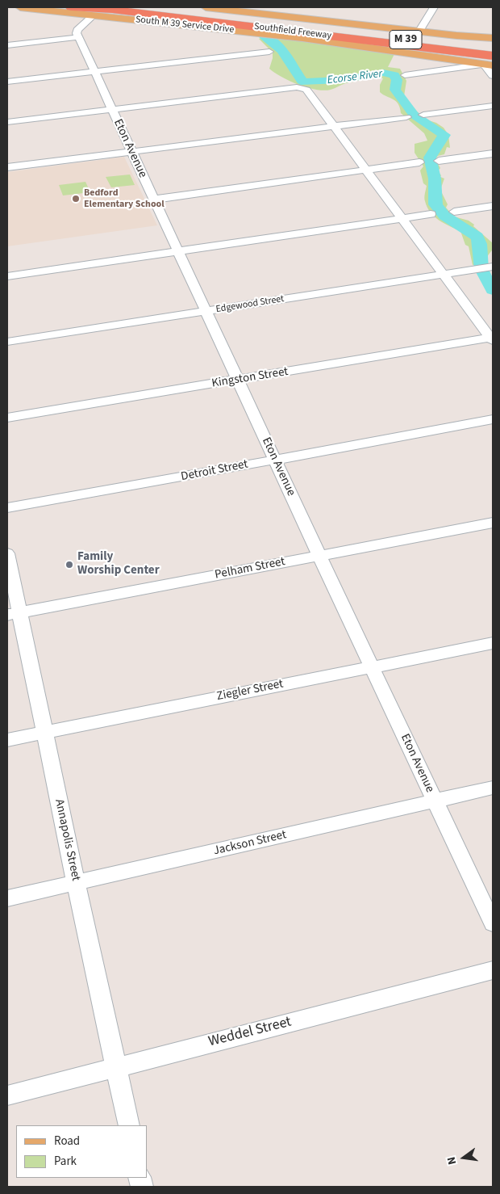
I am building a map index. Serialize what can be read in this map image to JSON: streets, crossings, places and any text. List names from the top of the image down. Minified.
{"streets":{"highway":["Southfield Freeway","M 39"],"main road":["South M 39 Service Drive"],"street":["Eton Avenue","Edgewood Street","Kingston Street","Detroit Street","Pelham Street","Ziegler Street","Annapolis Street","Jackson Street","Weddel Street"]},"crossings":[["South M 39 Service Drive","Southfield Freeway"],["Eton Avenue","Edgewood Street"],["Eton Avenue","Kingston Street"],["Eton Avenue","Detroit Street"],["Eton Avenue","Pelham Street"],["Eton Avenue","Ziegler Street"],["Eton Avenue","Jackson Street"],["Pelham Street","Annapolis Street"],["Ziegler Street","Annapolis Street"],["Annapolis Street","Jackson Street"],["Annapolis Street","Weddel Street"]],"water":["Ecorse River"],"places":["Bedford Elementary School","Family Worship Center"],"legend":["Road","Park"],"north":"left"}
